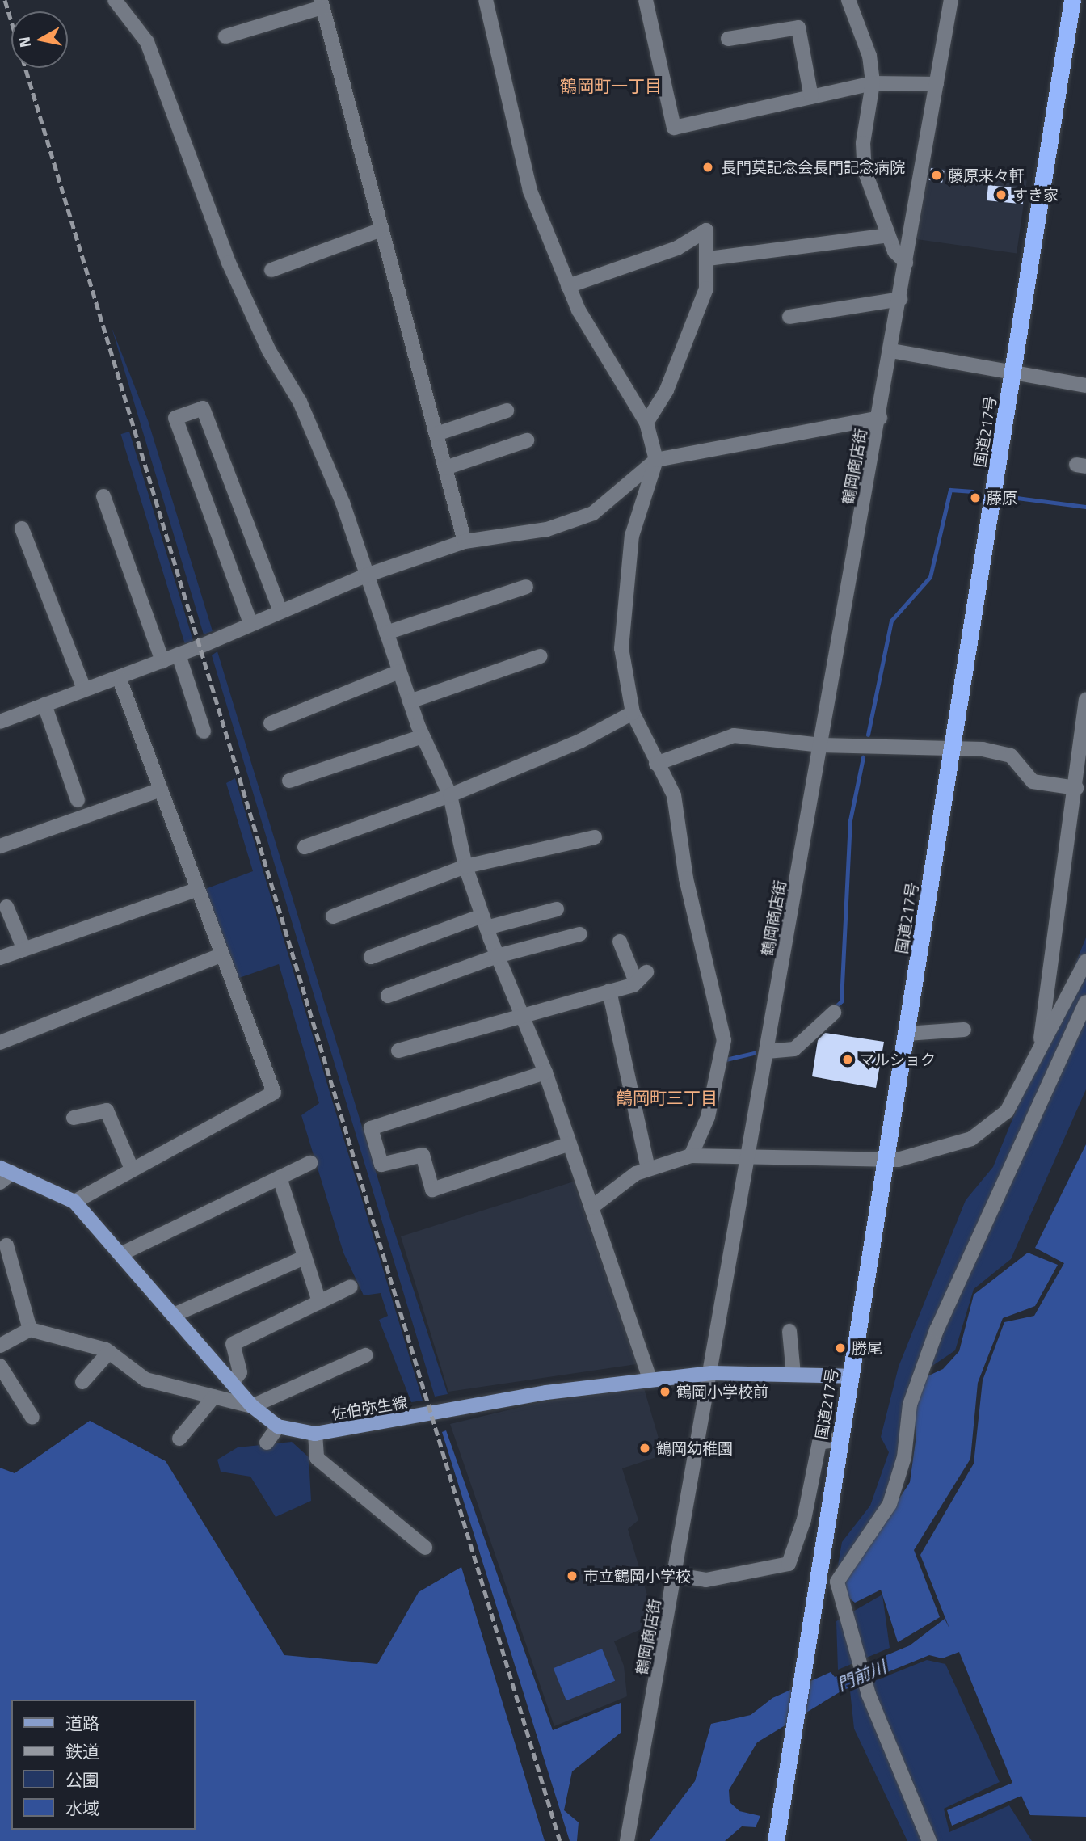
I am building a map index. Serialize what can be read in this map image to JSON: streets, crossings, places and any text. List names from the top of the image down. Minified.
{"streets":{"highway":["国道217号"],"main road":["佐伯弥生線"],"street":["鶴岡商店街"]},"crossings":[["国道217号","佐伯弥生線"],["鶴岡商店街","佐伯弥生線"]],"districts":["鶴岡町一丁目","鶴岡町三丁目"],"water":["門前川"],"places":["長門莫記念会長門記念病院","藤原来々軒","すき家","藤原","マルショク","勝尾","鶴岡小学校前","鶴岡幼稚園","市立鶴岡小学校"],"legend":["道路","鉄道","公園","水域"],"north":"left"}
